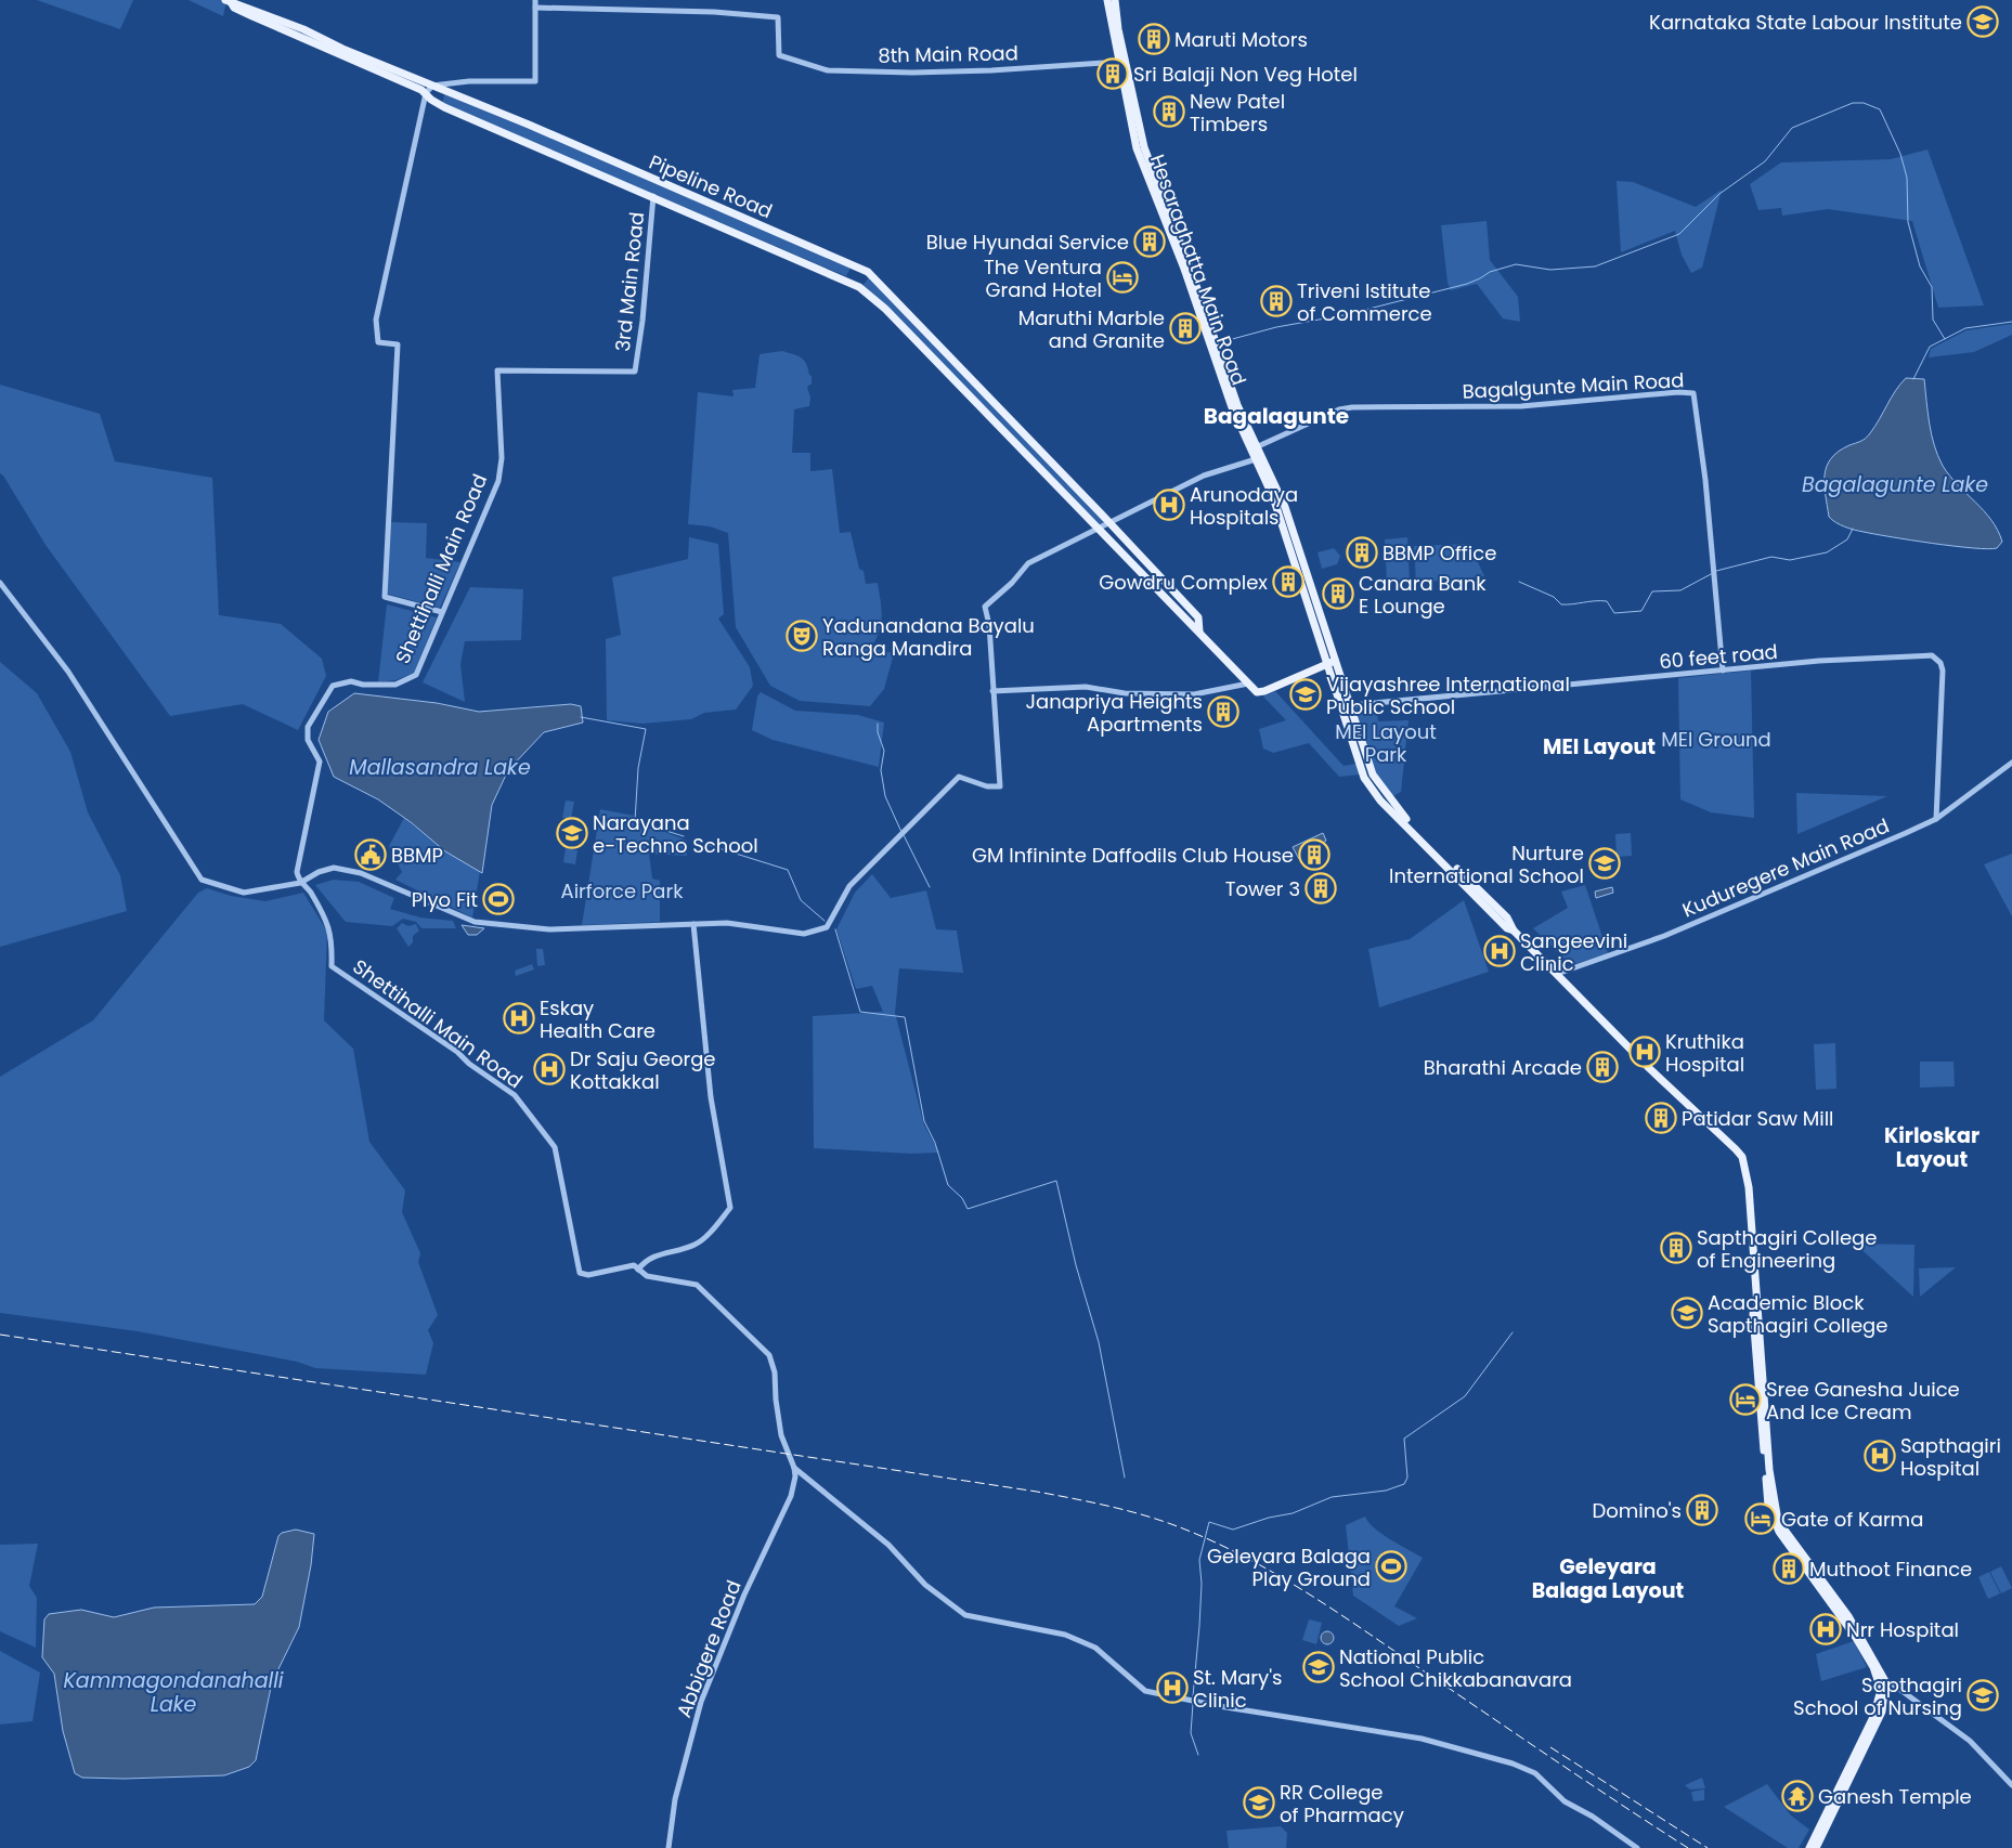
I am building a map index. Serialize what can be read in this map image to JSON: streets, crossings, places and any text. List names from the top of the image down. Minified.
{"streets":{"main road":["Pipeline Road","Hesaraghatta Main Road"],"street":["8th Main Road","3rd Main Road","Bagalgunte Main Road","Shettihalli Main Road","60 feet road","Kuduregere Main Road","Abbigere Road"]},"crossings":[["8th Main Road","Hesaraghatta Main Road"],["Pipeline Road","3rd Main Road"],["Hesaraghatta Main Road","Bagalgunte Main Road"],["3rd Main Road","Shettihalli Main Road"],["Bagalgunte Main Road","60 feet road"],["Shettihalli Main Road","Abbigere Road"],["60 feet road","Kuduregere Main Road"]],"districts":["Bagalagunte","MEI Layout","Kirloskar Layout","Geleyara Balaga Layout"],"water":["Bagalagunte Lake","Mallasandra Lake","Kammagondanahalli Lake"],"parks":["MEI Layout Park","MEI Ground","Airforce Park"],"places":{"school or university":["Karnataka State Labour Institute","Vijayashree International Public School","Narayana e-Techno School","Nurture International School","Academic Block Sapthagiri College","National Public School Chikkabanavara","Sapthagiri School of Nursing","RR College of Pharmacy"],"building":["Maruti Motors","Sri Balaji Non Veg Hotel","New Patel Timbers","Blue Hyundai Service","Triveni Istitute of Commerce","Maruthi Marble and Granite","BBMP Office","Gowdru Complex","Canara Bank E Lounge","Janapriya Heights Apartments","GM Infininte Daffodils Club House","Tower 3","Bharathi Arcade","Patidar Saw Mill","Sapthagiri College of Engineering","Domino's","Muthoot Finance"],"hotel":["The Ventura Grand Hotel","Sree Ganesha Juice And Ice Cream","Gate of Karma"],"hospital":["Arunodaya Hospitals","Sangeevini Clinic","Eskay Health Care","Kruthika Hospital","Dr Saju George Kottakkal","Sapthagiri Hospital","Nrr Hospital","St. Mary's Clinic"],"theatre":["Yadunandana Bayalu Ranga Mandira"],"public building":["BBMP"],"sports":["Plyo Fit","Geleyara Balaga Play Ground"],"temple":["Ganesh Temple"]}}
